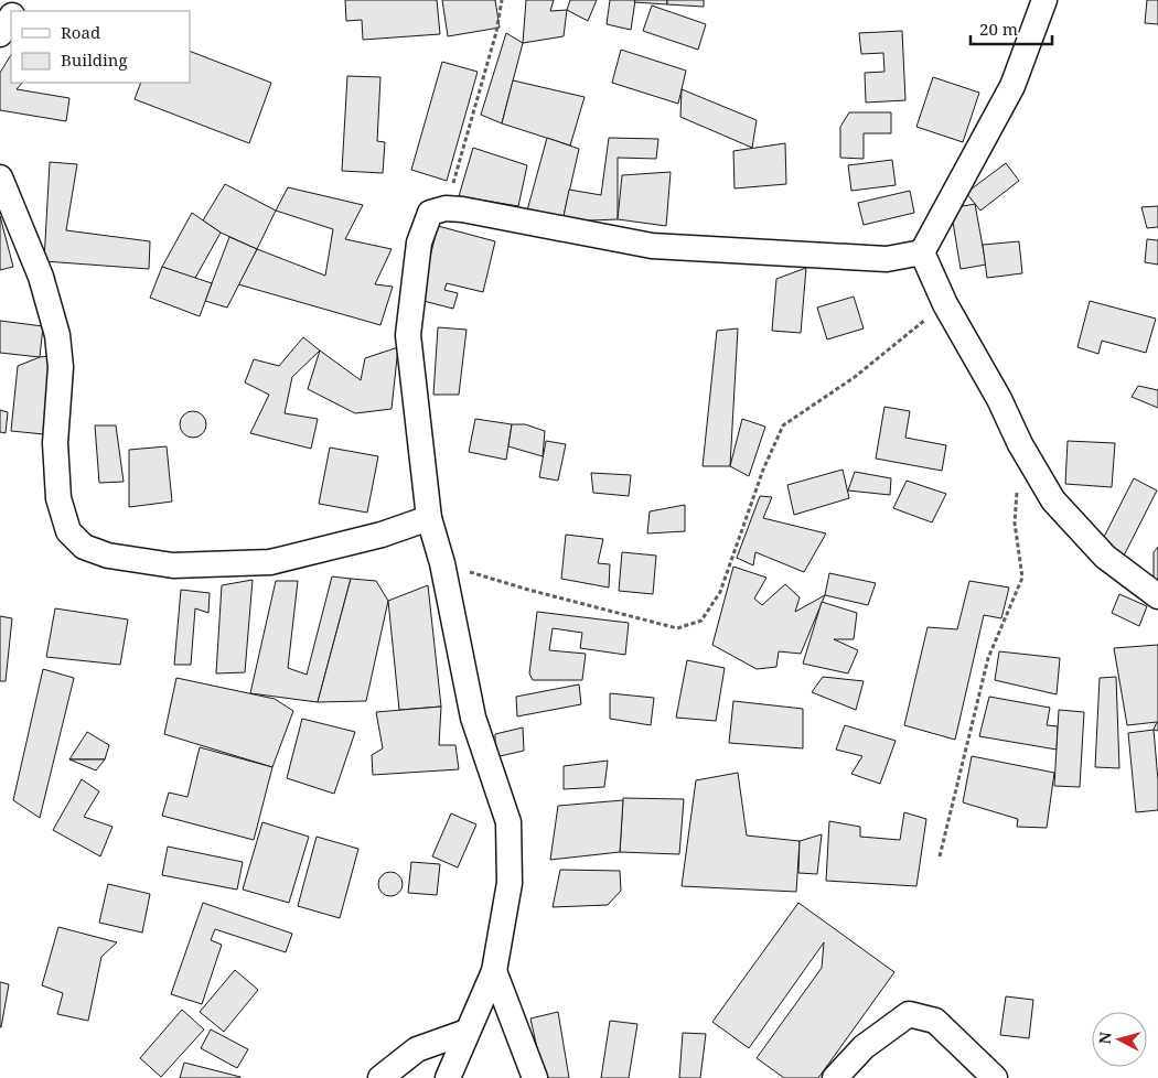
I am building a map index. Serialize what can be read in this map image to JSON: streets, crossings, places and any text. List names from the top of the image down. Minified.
{"legend":["Road","Building"],"scale_bar":"20 m","north":"left"}
